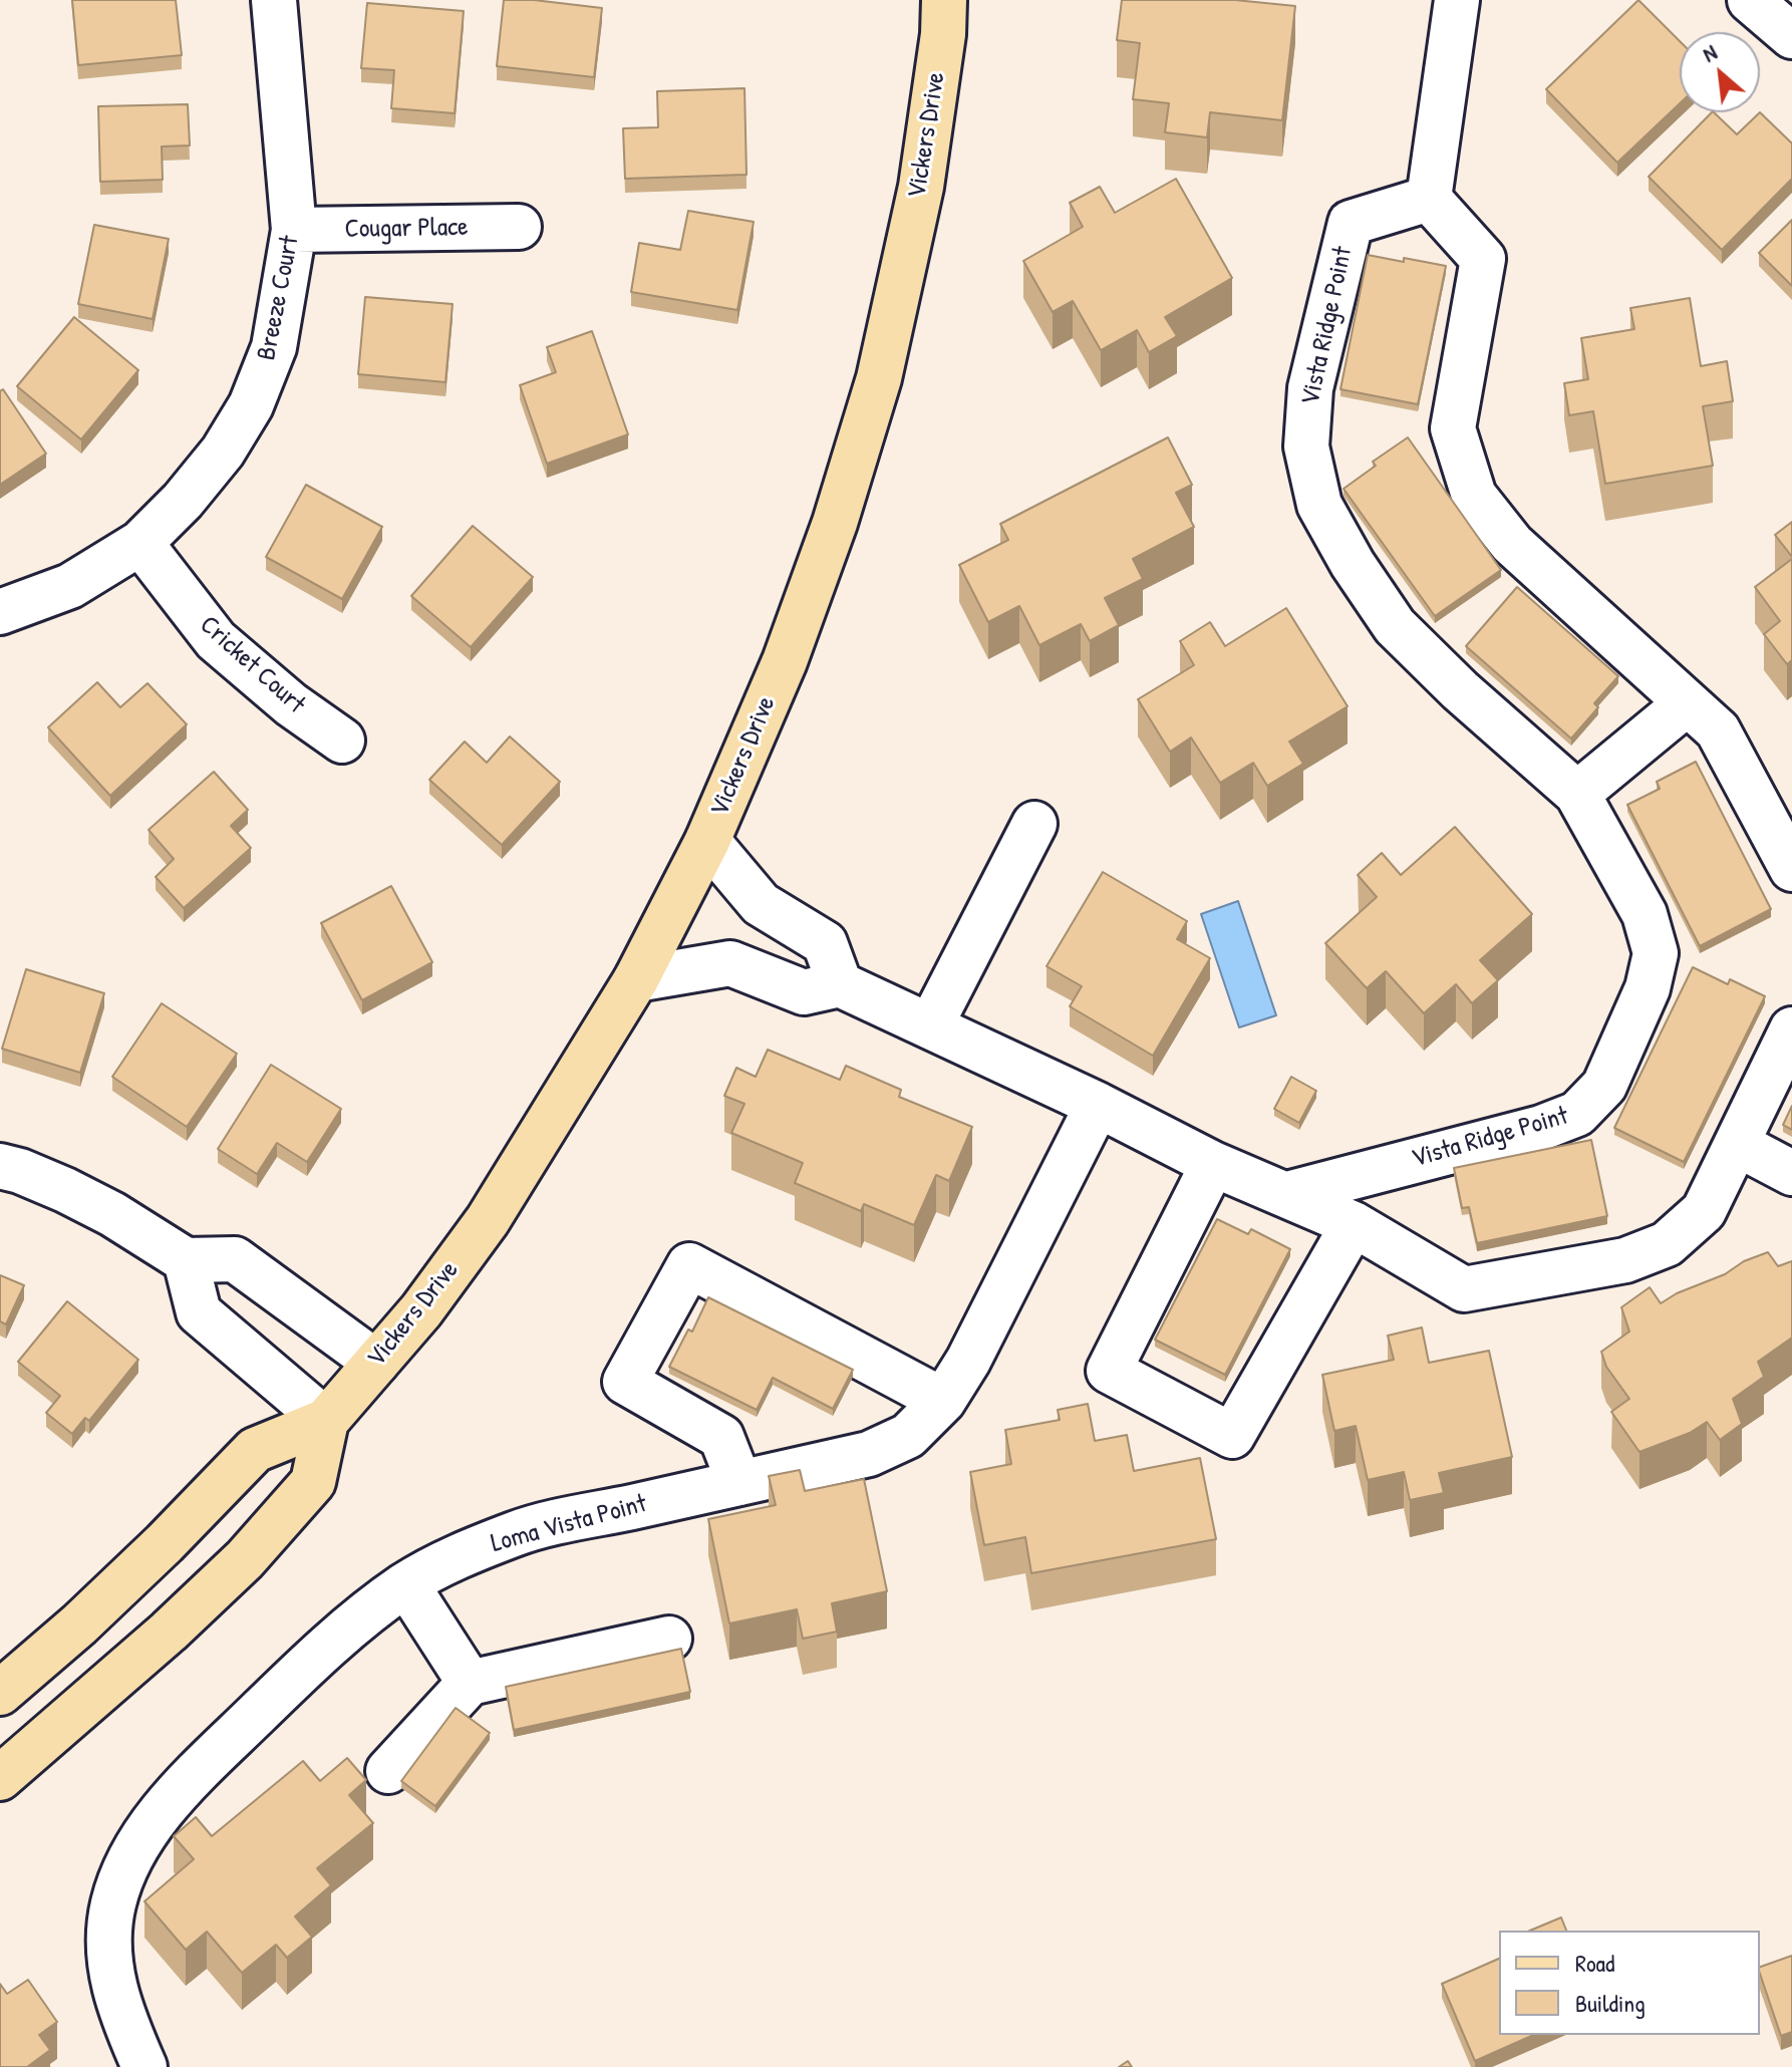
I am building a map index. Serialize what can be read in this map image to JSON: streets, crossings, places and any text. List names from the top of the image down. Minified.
{"streets":{"main road":["Vickers Drive"],"street":["Cougar Place","Breeze Court","Vista Ridge Point","Cricket Court","Loma Vista Point"]},"crossings":[["Cougar Place","Breeze Court"],["Breeze Court","Cricket Court"]],"legend":["Road","Building"],"north":"top left"}
